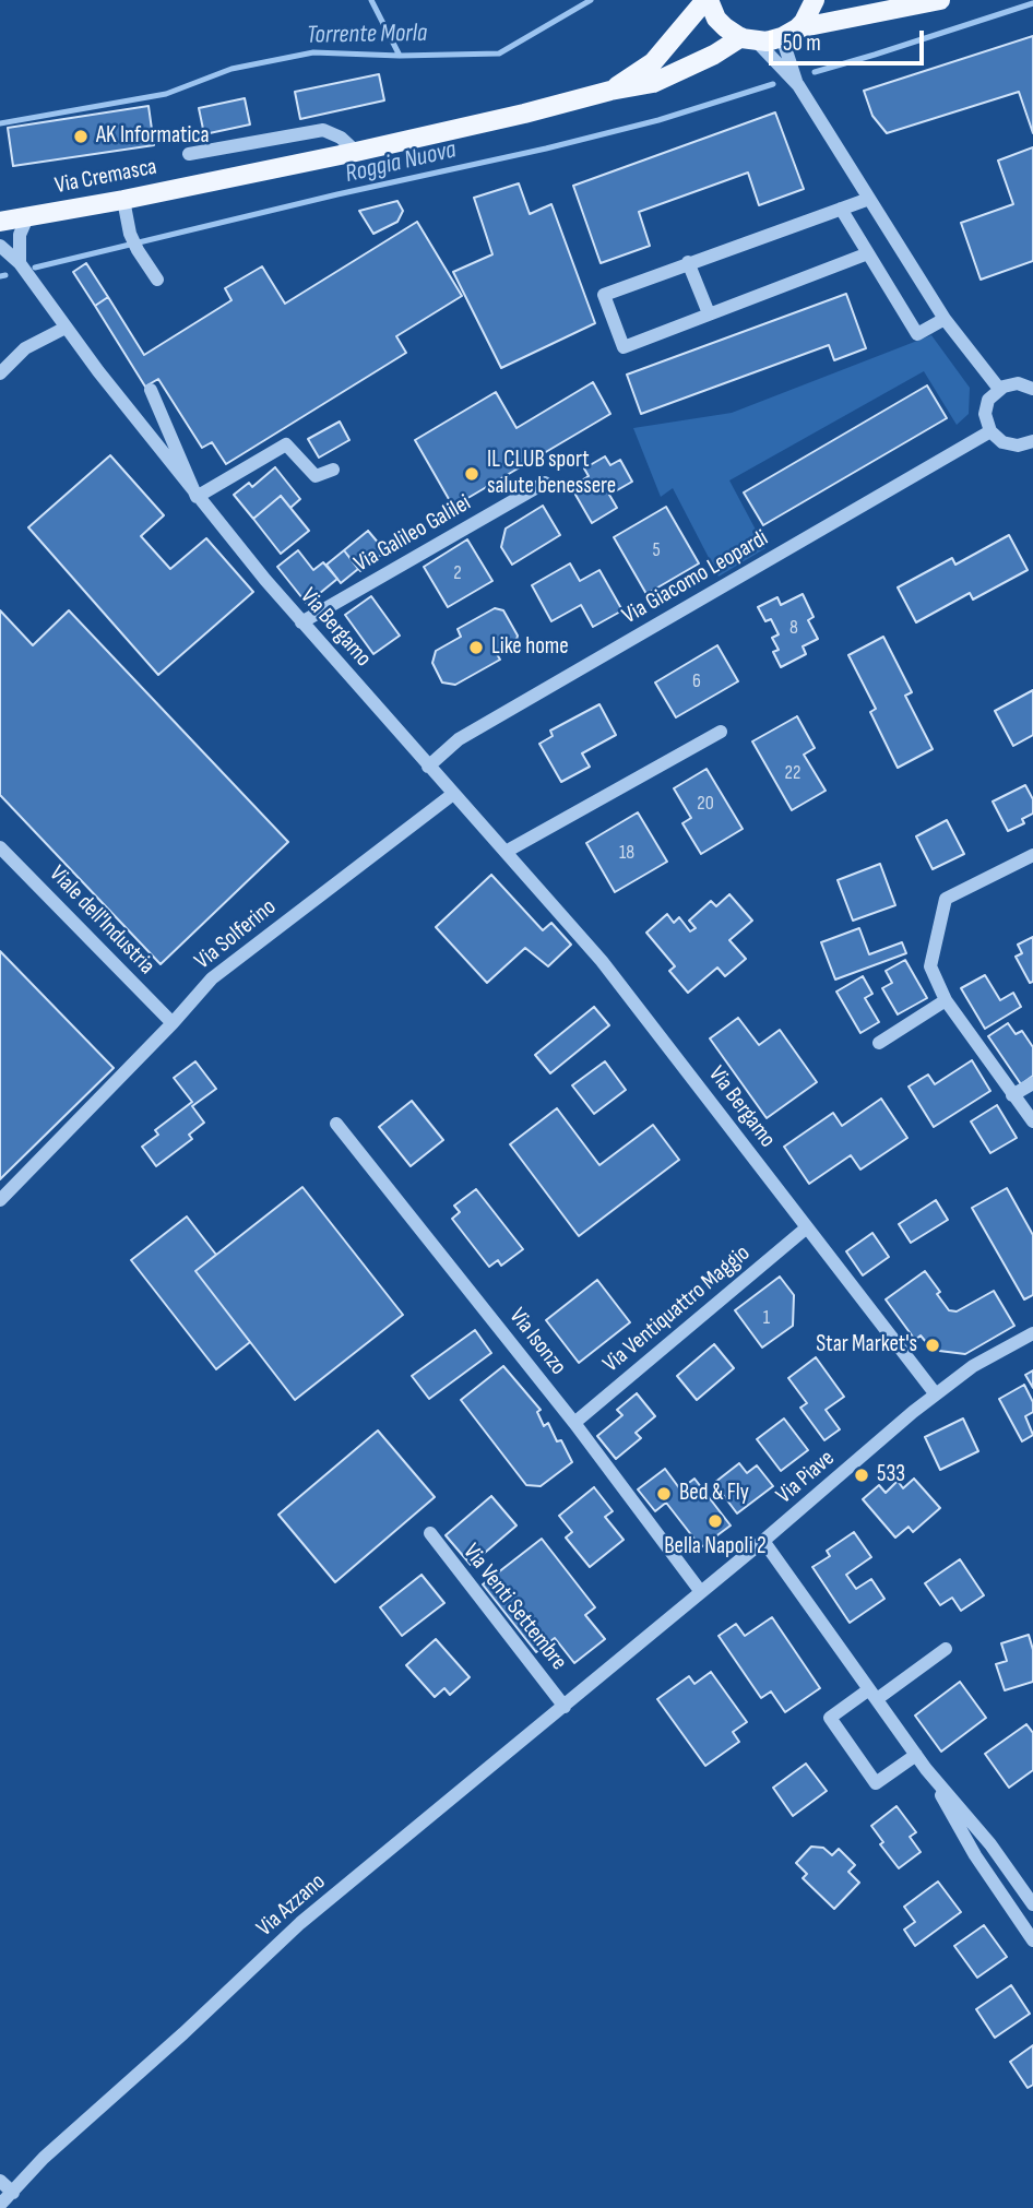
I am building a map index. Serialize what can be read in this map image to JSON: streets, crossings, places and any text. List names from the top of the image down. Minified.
{"streets":{"main road":["Via Cremasca"],"street":["Via Galileo Galilei","Via Giacomo Leopardi","Via Bergamo","Viale dell'Industria","Via Solferino","Via Ventiquattro Maggio","Via Isonzo","Via Piave","Via Venti Settembre","Via Azzano"]},"crossings":[["Via Galileo Galilei","Via Bergamo"],["Via Giacomo Leopardi","Via Bergamo"],["Via Bergamo","Via Solferino"],["Via Bergamo","Via Ventiquattro Maggio"],["Via Bergamo","Via Piave"],["Viale dell'Industria","Via Solferino"],["Via Ventiquattro Maggio","Via Isonzo"],["Via Isonzo","Via Piave"],["Via Piave","Via Azzano"],["Via Venti Settembre","Via Azzano"]],"water":["Torrente Morla","Roggia Nuova"],"places":["AK Informatica","IL CLUB sport salute benessere","Like home","Star Market's","533","Bed & Fly","Bella Napoli 2"],"house_numbers":["5","2","8","6","22","20","18","1"],"scale_bar":"50 m"}
